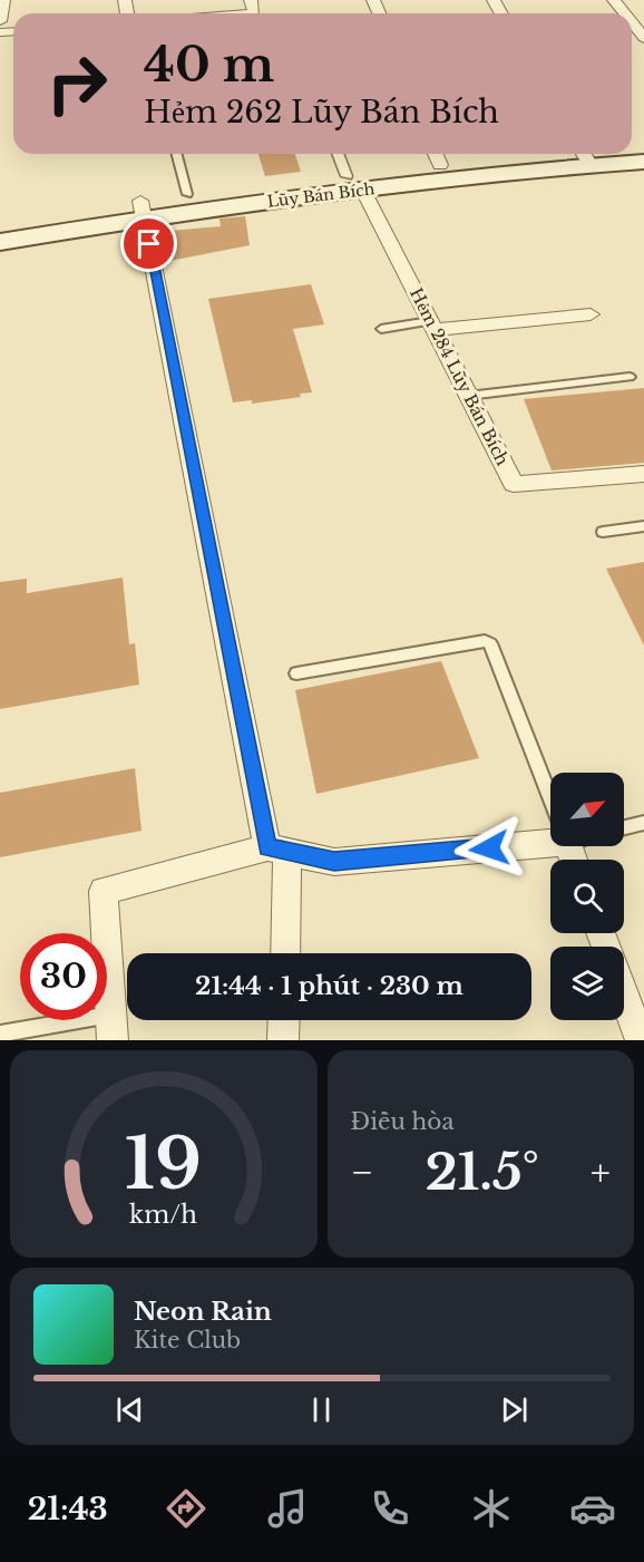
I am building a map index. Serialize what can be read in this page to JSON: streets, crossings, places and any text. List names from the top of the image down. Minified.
{"streets":{"main road":["Lũy Bán Bích"],"street":["Hẻm 284 Lũy Bán Bích"]},"crossings":[["Lũy Bán Bích","Hẻm 284 Lũy Bán Bích"]],"north":"top right","page":{"turn":["40 m","Hẻm 262 Lũy Bán Bích"],"limit":"30","trip":"21:44 · 1 phút · 230 m","tile":"Điều hòa","heat":["−","21.5°","+"],"song":["Neon Rain","Kite Club"],"tabs":"21:43","gauge":["19","km/h"]}}
